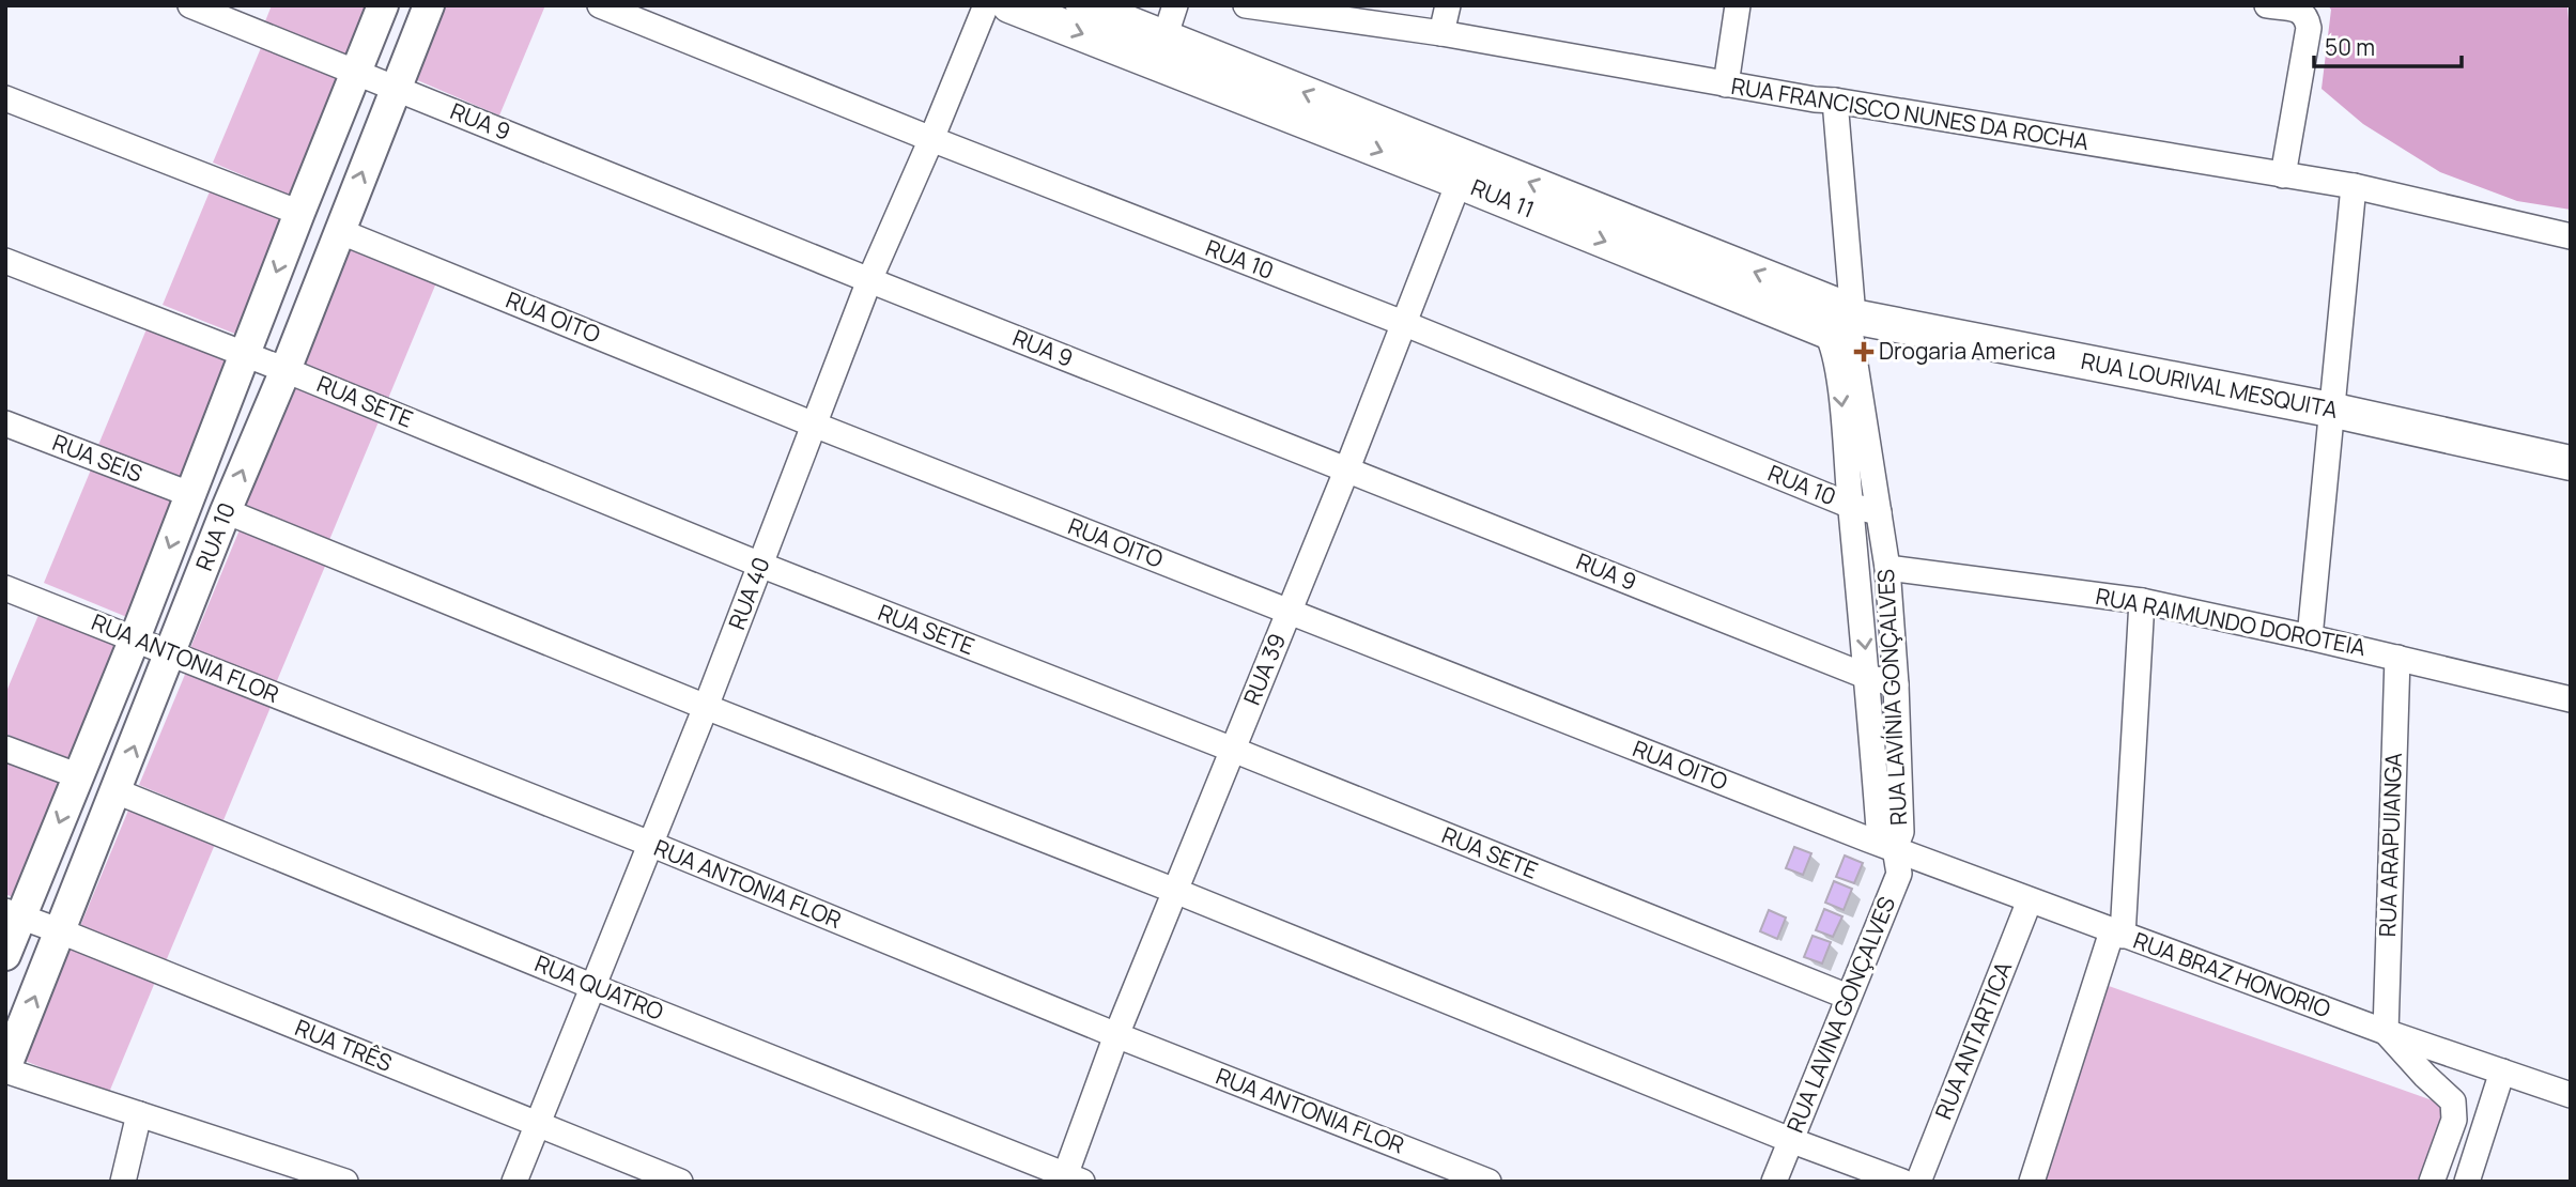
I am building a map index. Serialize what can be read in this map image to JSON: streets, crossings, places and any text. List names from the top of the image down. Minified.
{"streets":{"main road":["RUA 11","RUA LOURIVAL MESQUITA"],"street":["RUA FRANCISCO NUNES DA ROCHA","RUA 9","RUA 10","RUA OITO","RUA SETE","RUA SEIS","RUA 40","RUA RAIMUNDO DOROTEIA","RUA ANTONIA FLOR","RUA 39","RUA LAVÍNIA GONÇALVES","RUA ARAPUIANGA","RUA BRAZ HONORIO","RUA QUATRO","RUA LAVINA GONÇALVES","RUA ANTARTICA","RUA TRÊS"]},"crossings":[["RUA FRANCISCO NUNES DA ROCHA","RUA LAVÍNIA GONÇALVES"],["RUA 9","RUA 10"],["RUA 9","RUA 40"],["RUA 9","RUA 39"],["RUA 9","RUA LAVÍNIA GONÇALVES"],["RUA 11","RUA LOURIVAL MESQUITA"],["RUA 11","RUA 39"],["RUA 11","RUA LAVÍNIA GONÇALVES"],["RUA 10","RUA OITO"],["RUA 10","RUA SETE"],["RUA 10","RUA SEIS"],["RUA 10","RUA 40"],["RUA 10","RUA ANTONIA FLOR"],["RUA 10","RUA 39"],["RUA 10","RUA LAVÍNIA GONÇALVES"],["RUA 10","RUA QUATRO"],["RUA 10","RUA TRÊS"],["RUA OITO","RUA 40"],["RUA OITO","RUA 39"],["RUA OITO","RUA LAVÍNIA GONÇALVES"],["RUA OITO","RUA BRAZ HONORIO"],["RUA OITO","RUA LAVINA GONÇALVES"],["RUA LOURIVAL MESQUITA","RUA LAVÍNIA GONÇALVES"],["RUA SETE","RUA 40"],["RUA SETE","RUA 39"],["RUA SETE","RUA LAVINA GONÇALVES"],["RUA 40","RUA ANTONIA FLOR"],["RUA 40","RUA QUATRO"],["RUA 40","RUA TRÊS"],["RUA RAIMUNDO DOROTEIA","RUA LAVÍNIA GONÇALVES"],["RUA RAIMUNDO DOROTEIA","RUA ARAPUIANGA"],["RUA ANTONIA FLOR","RUA 39"],["RUA 39","RUA QUATRO"],["RUA LAVÍNIA GONÇALVES","RUA BRAZ HONORIO"],["RUA LAVÍNIA GONÇALVES","RUA LAVINA GONÇALVES"],["RUA ARAPUIANGA","RUA BRAZ HONORIO"],["RUA BRAZ HONORIO","RUA LAVINA GONÇALVES"],["RUA BRAZ HONORIO","RUA ANTARTICA"]],"places":{"health":["Drogaria America"]},"scale_bar":"50 m"}
